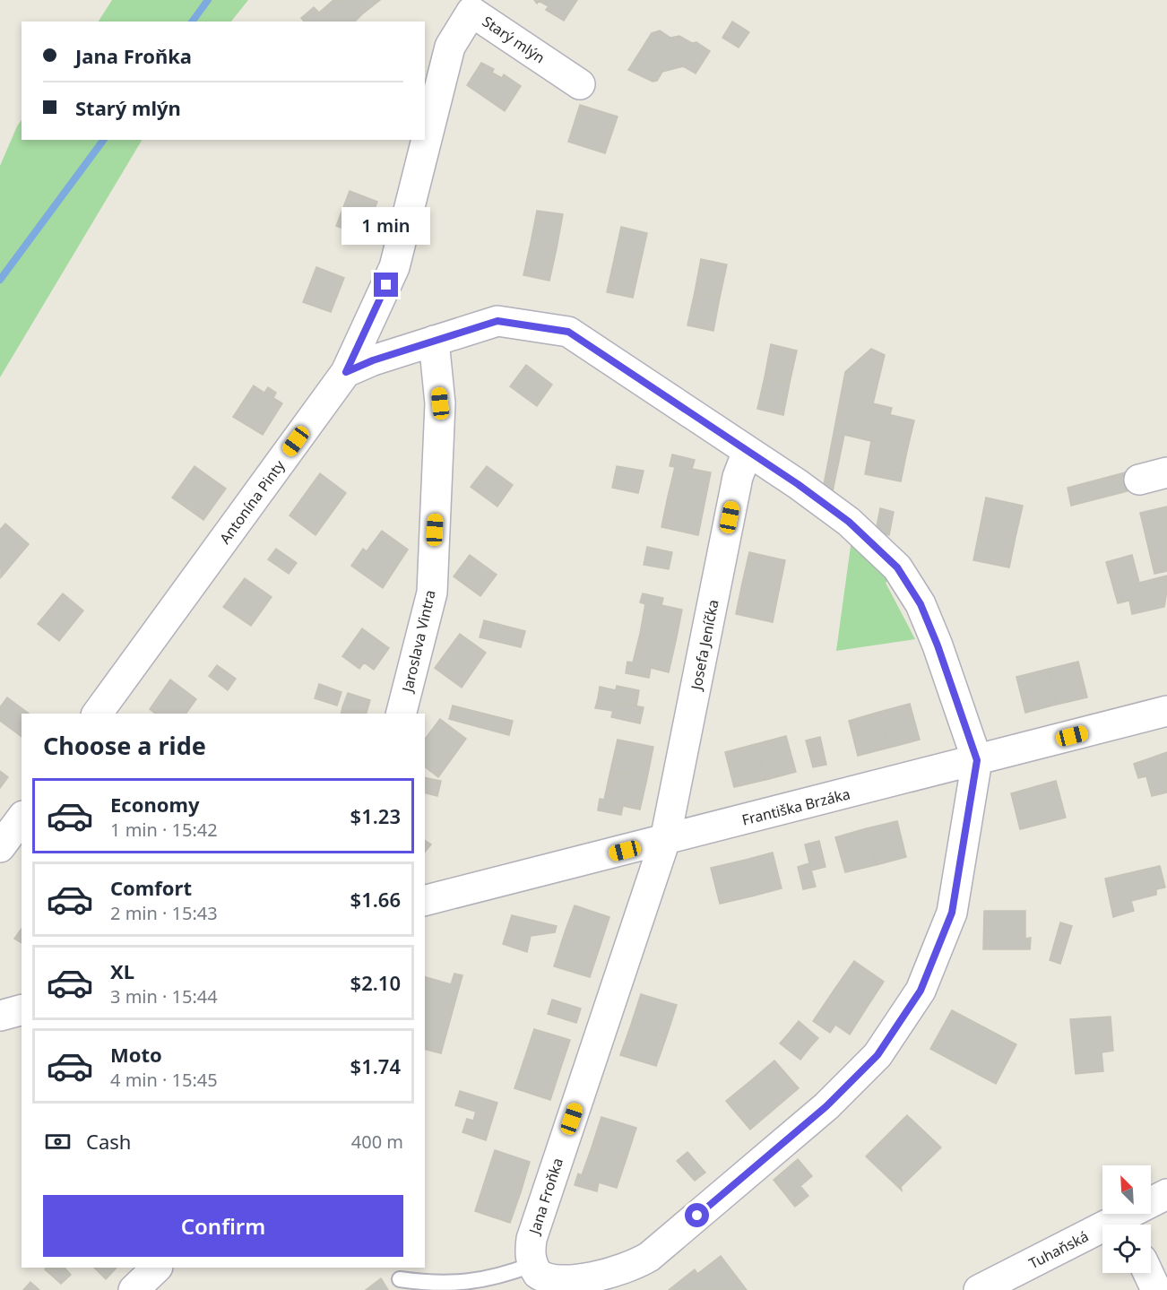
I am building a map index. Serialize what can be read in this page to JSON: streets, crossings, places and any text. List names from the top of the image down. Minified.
{"streets":{"street":["Starý mlýn","Antonína Pinty","Jaroslava Vintra","Josefa Jeníčka","Františka Brzáka","Jana Froňka","Tuhaňská"]},"crossings":[["Starý mlýn","Antonína Pinty"],["Josefa Jeníčka","Františka Brzáka"],["Josefa Jeníčka","Jana Froňka"],["Františka Brzáka","Jana Froňka"]],"north":"top left","page":{"banner":["Jana Froňka","Starý mlýn"],"bubble":"1 min","heading":"Choose a ride","list":[{"name":"Economy","note":"1 min · 15:42","value":"$1.23"},{"name":"Comfort","note":"2 min · 15:43","value":"$1.66"},{"name":"XL","note":"3 min · 15:44","value":"$2.10"},{"name":"Moto","note":"4 min · 15:45","value":"$1.74"}],"pay":["Cash","400 m"],"buttons":"Confirm"}}
